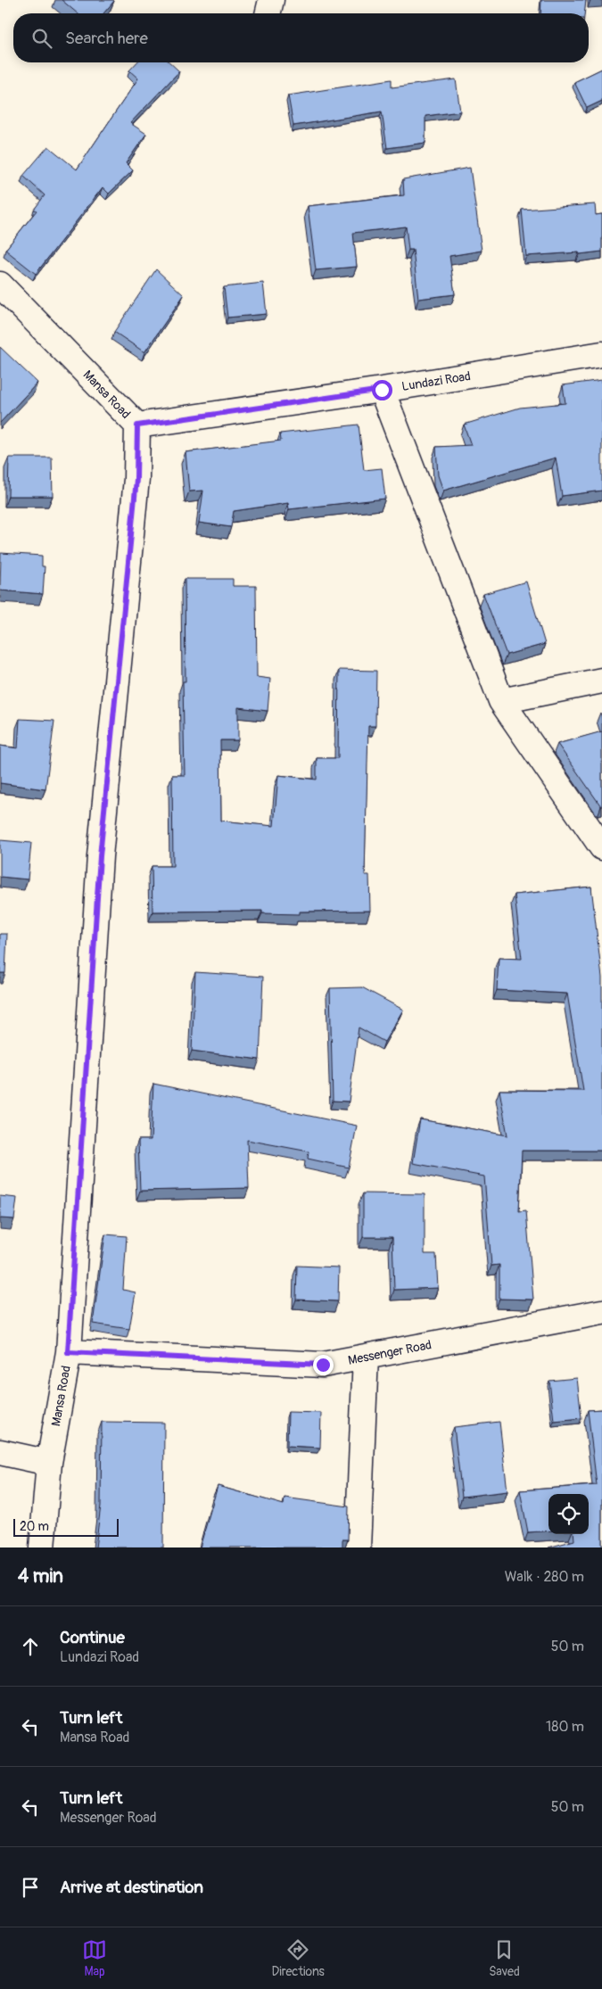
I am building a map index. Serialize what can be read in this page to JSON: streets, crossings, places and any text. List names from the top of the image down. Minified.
{"streets":{"street":["Lundazi Road","Mansa Road","Messenger Road"]},"crossings":[["Lundazi Road","Mansa Road"],["Mansa Road","Messenger Road"]],"scale_bar":"20 m","page":{"search":"Search here","scale":"20 m","heading":["4 min","Walk · 280 m"],"list":[["Continue","Lundazi Road","50 m"],["Turn left","Mansa Road","180 m"],["Turn left","Messenger Road","50 m"],"Arrive at destination"],"nav":["Map","Directions","Saved"]}}
